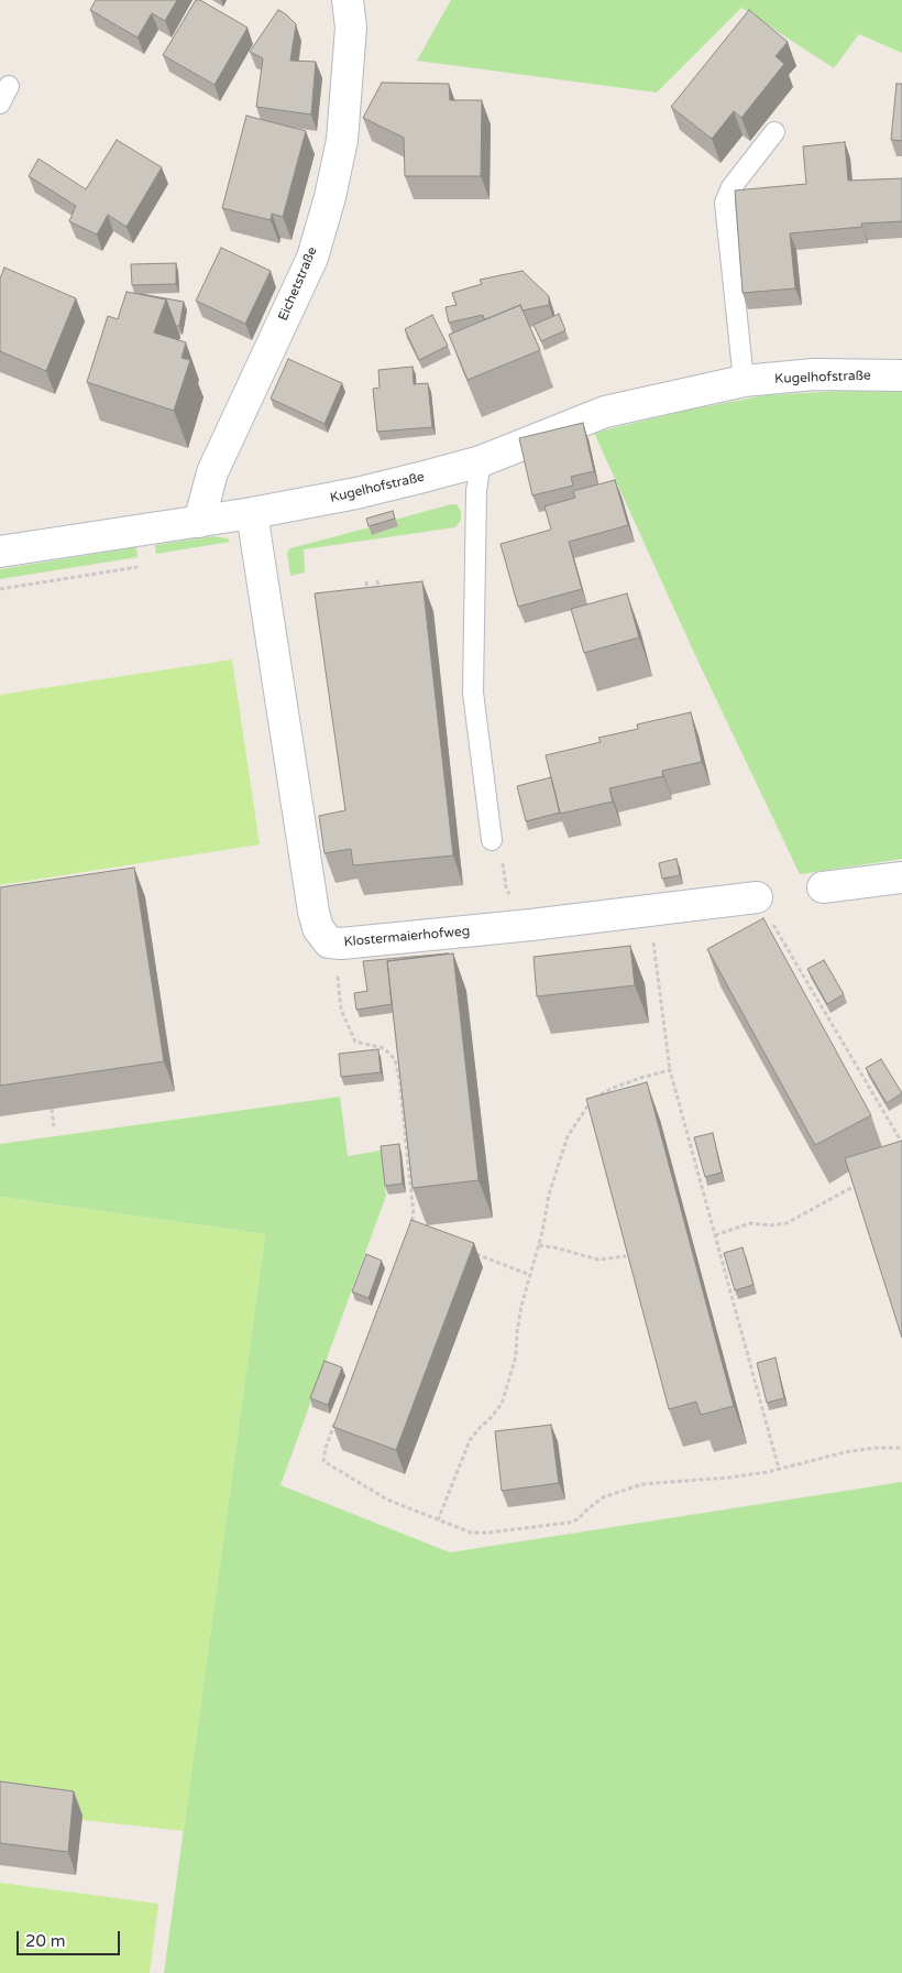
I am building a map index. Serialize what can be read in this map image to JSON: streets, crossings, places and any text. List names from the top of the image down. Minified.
{"streets":{"street":["Eichetstraße","Kugelhofstraße","Klostermaierhofweg"]},"crossings":[["Eichetstraße","Kugelhofstraße"],["Kugelhofstraße","Klostermaierhofweg"]],"scale_bar":"20 m"}
